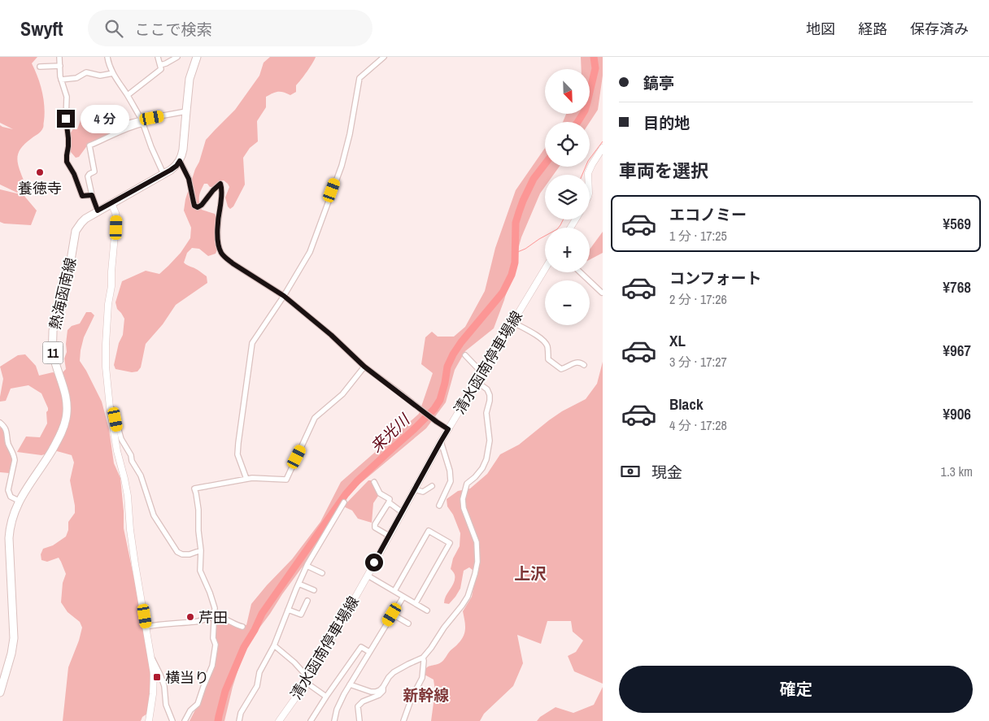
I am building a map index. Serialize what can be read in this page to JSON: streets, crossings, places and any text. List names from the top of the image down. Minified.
{"streets":{"main road":["熱海函南線","11","清水函南停車場線"]},"districts":["上沢","新幹線"],"water":["来光川"],"places":{"other":["養徳寺","芹田"],"transit":["横当り"]},"north":"bottom right","page":{"header":"Swyft","search":"ここで検索","nav":["地図","経路","保存済み"],"banner":["鎬亭","目的地"],"map_buttons":["+","−"],"bubble":"4 分","heading":"車両を選択","list":[{"name":"エコノミー","note":"1 分 · 17:25","value":"¥569"},{"name":"コンフォート","note":"2 分 · 17:26","value":"¥768"},{"name":"XL","note":"3 分 · 17:27","value":"¥967"},{"name":"Black","note":"4 分 · 17:28","value":"¥906"}],"pay":["現金","1.3 km"],"buttons":"確定"}}
